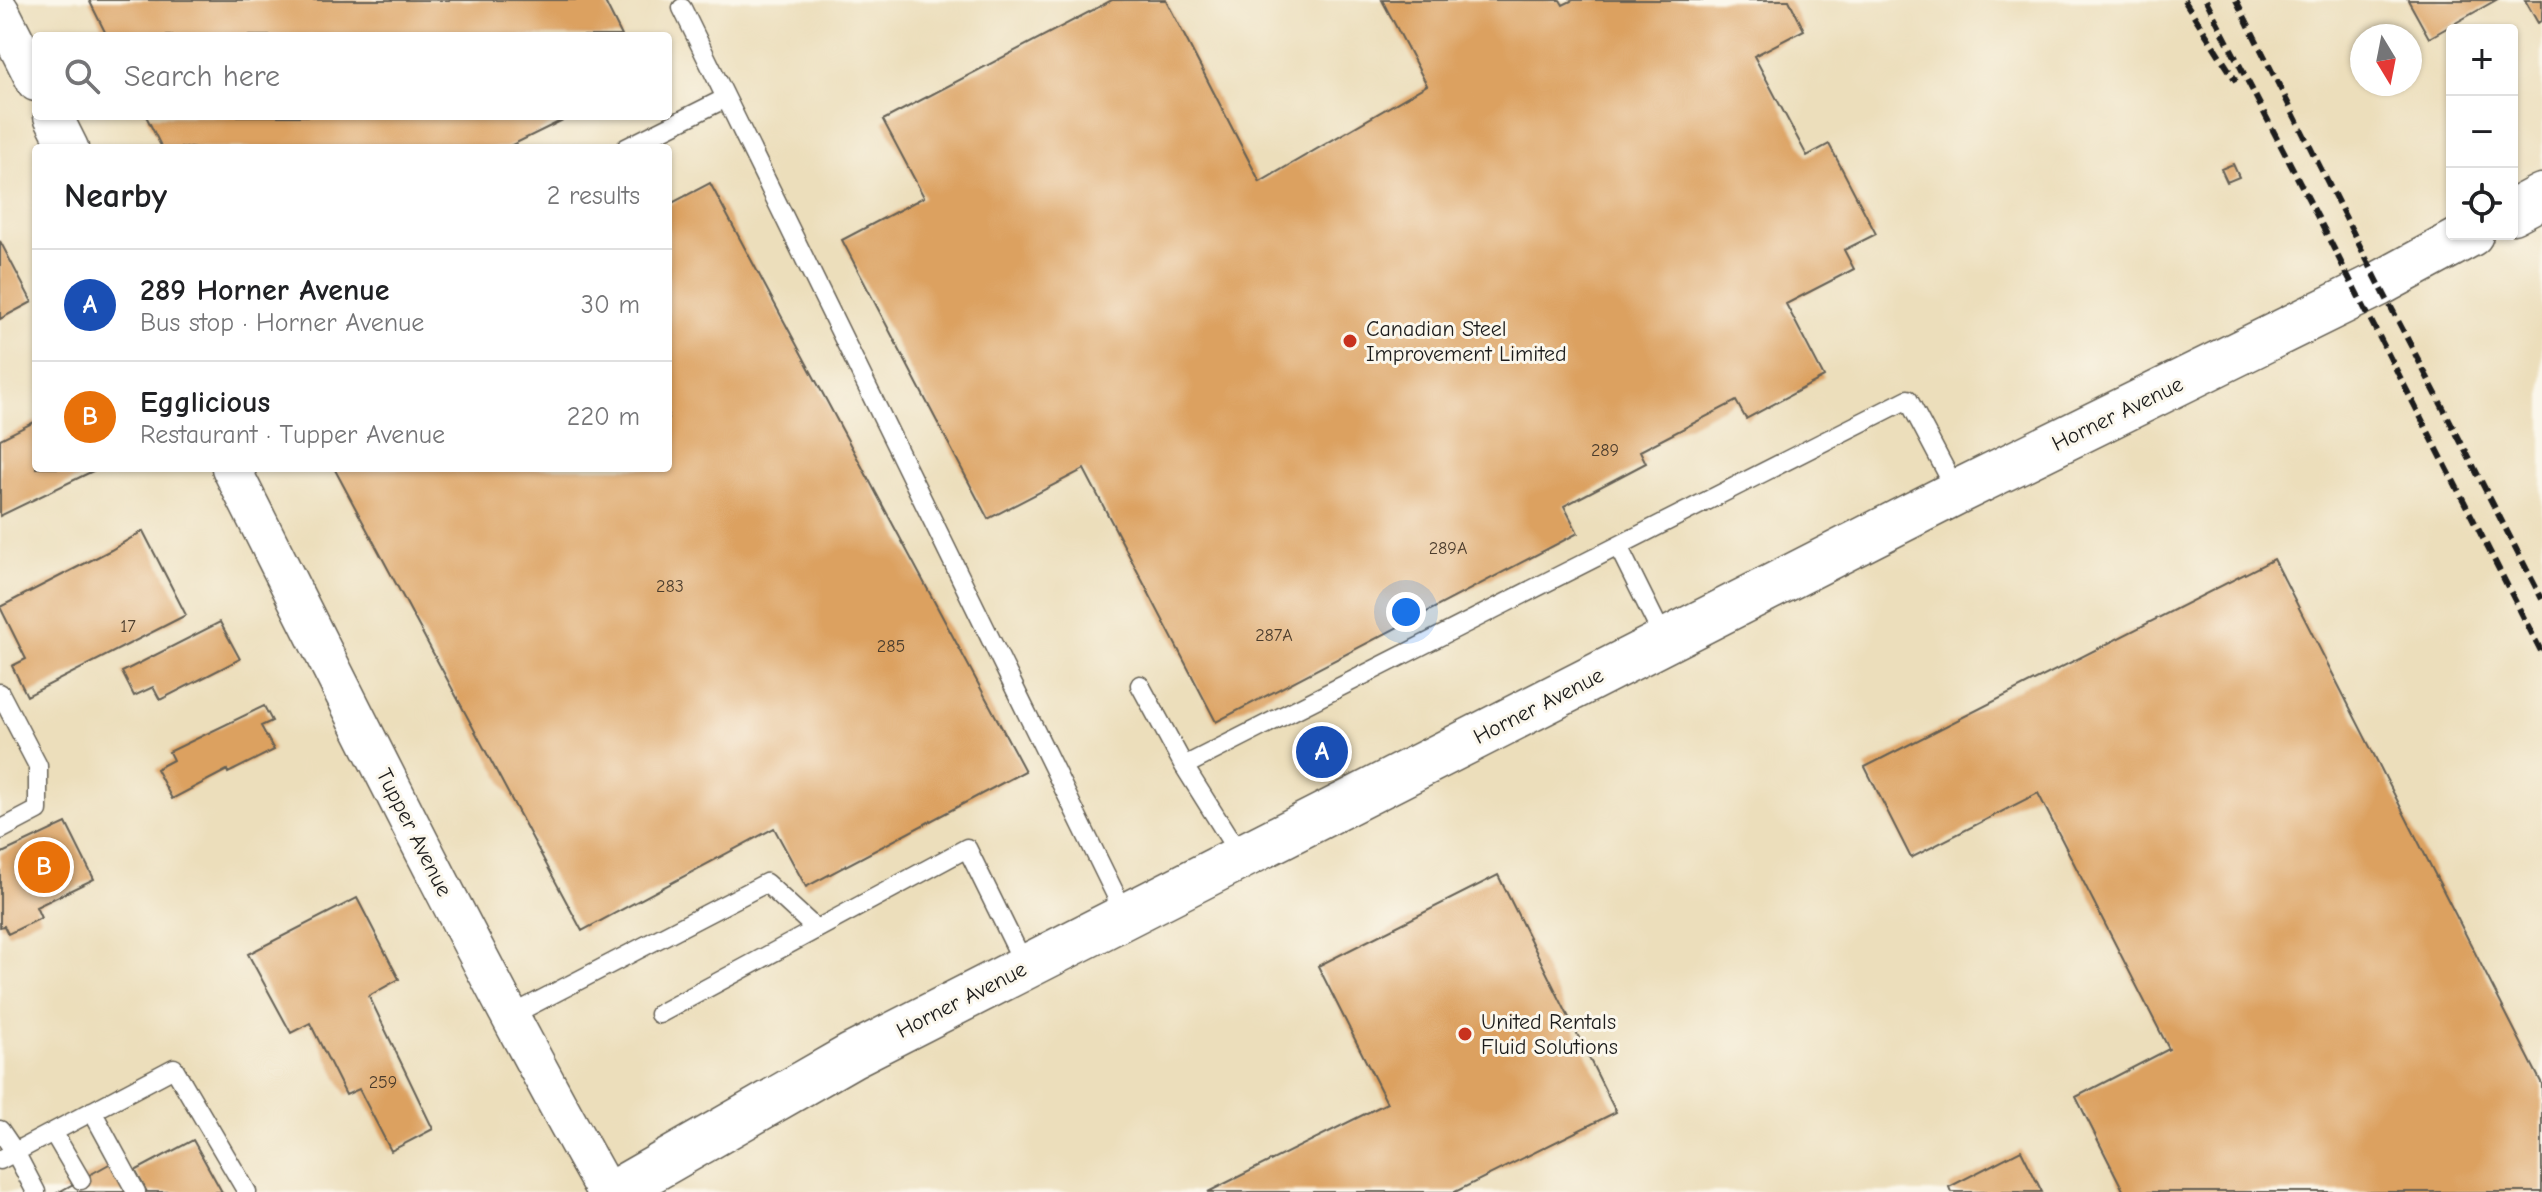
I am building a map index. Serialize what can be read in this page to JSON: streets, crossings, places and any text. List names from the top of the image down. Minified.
{"streets":{"main road":["Horner Avenue"],"street":["Tupper Avenue"]},"places":["Canadian Steel Improvement Limited","United Rentals Fluid Solutions"],"house_numbers":["289","289A","283","17","287A","285","259"],"north":"bottom","page":{"map_buttons":["+","−"],"search":"Search here","heading":["Nearby","2 results"],"list":[{"mark":"A","name":"289 Horner Avenue","note":"Bus stop · Horner Avenue","value":"30 m"},{"mark":"B","name":"Egglicious","note":"Restaurant · Tupper Avenue","value":"220 m"}],"pins":["A","B"]}}
